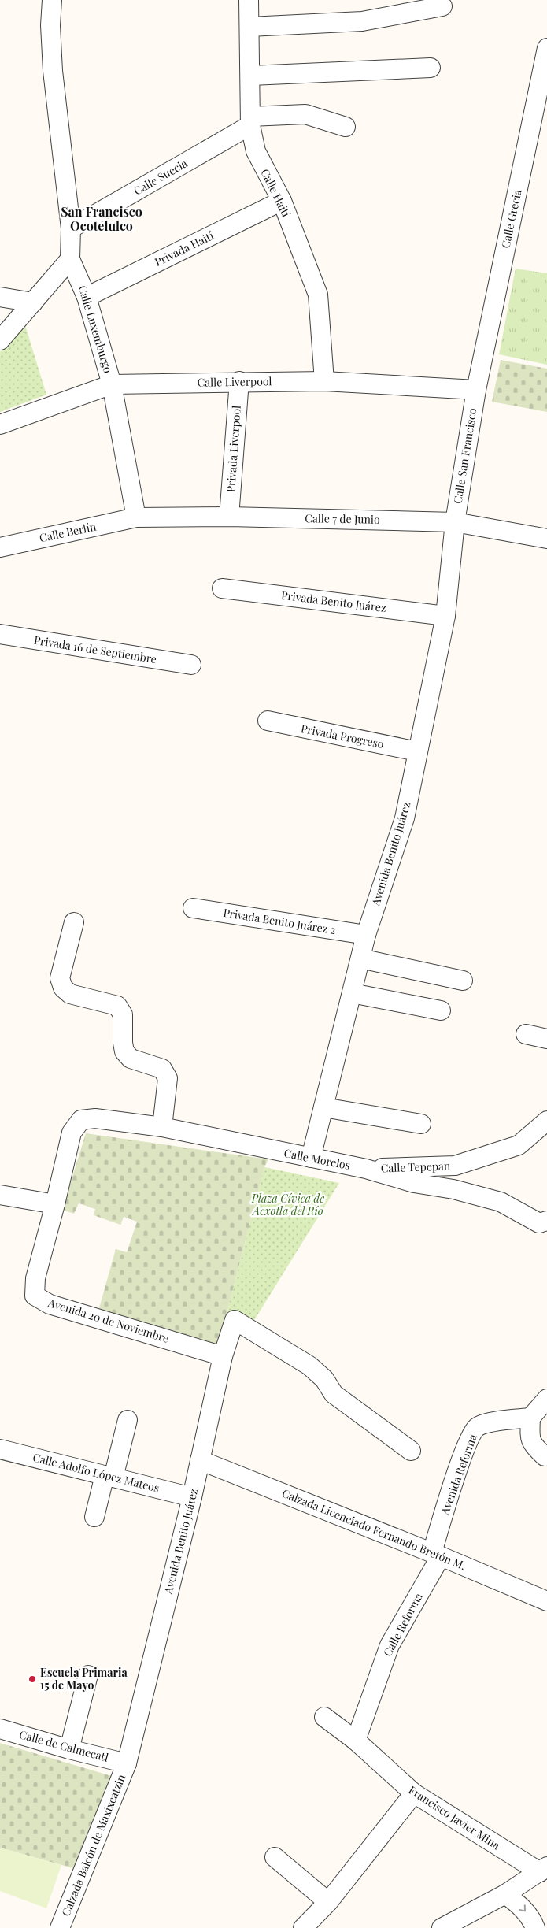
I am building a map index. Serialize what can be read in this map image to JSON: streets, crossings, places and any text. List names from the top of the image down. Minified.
{"streets":{"street":["Calle Suecia","Calle Haití","Calle Grecia","Privada Haití","Calle Luxemburgo","Calle Liverpool","Privada Liverpool","Calle San Francisco","Calle 7 de Junio","Calle Berlín","Privada Benito Juárez","Privada 16 de Septiembre","Privada Progreso","Avenida Benito Juárez","Privada Benito Juárez 2","Calle Morelos","Calle Tepepan","Avenida 20 de Noviembre","Calle Adolfo López Mateos","Avenida Reforma","Calzada Licenciado Fernando Bretón M.","Calle Reforma","Calle de Calmecatl","Francisco Javier Mina","Calzada Balcón de Maxixcatzin"]},"crossings":[["Calle Suecia","Calle Haití"],["Calle Suecia","Calle Luxemburgo"],["Calle Haití","Privada Haití"],["Calle Haití","Calle Liverpool"],["Calle Grecia","Calle Liverpool"],["Calle Grecia","Calle San Francisco"],["Privada Haití","Calle Luxemburgo"],["Calle Luxemburgo","Calle Liverpool"],["Calle Luxemburgo","Calle 7 de Junio"],["Calle Luxemburgo","Calle Berlín"],["Calle Liverpool","Privada Liverpool"],["Calle Liverpool","Calle San Francisco"],["Privada Liverpool","Calle 7 de Junio"],["Calle San Francisco","Calle 7 de Junio"],["Calle San Francisco","Avenida Benito Juárez"],["Calle 7 de Junio","Calle Berlín"],["Calle 7 de Junio","Avenida Benito Juárez"],["Privada Benito Juárez","Avenida Benito Juárez"],["Privada Progreso","Avenida Benito Juárez"],["Avenida Benito Juárez","Privada Benito Juárez 2"],["Avenida Benito Juárez","Calle Morelos"],["Avenida Benito Juárez","Avenida 20 de Noviembre"],["Avenida Benito Juárez","Calle Adolfo López Mateos"],["Avenida Benito Juárez","Calzada Licenciado Fernando Bretón M."],["Avenida Benito Juárez","Calle de Calmecatl"],["Avenida Benito Juárez","Calzada Balcón de Maxixcatzin"],["Calle Morelos","Calle Tepepan"],["Calle Morelos","Avenida 20 de Noviembre"],["Avenida Reforma","Calzada Licenciado Fernando Bretón M."],["Avenida Reforma","Calle Reforma"],["Calzada Licenciado Fernando Bretón M.","Calle Reforma"],["Calle Reforma","Francisco Javier Mina"],["Calle de Calmecatl","Calzada Balcón de Maxixcatzin"]],"districts":["San Francisco Ocotelulco"],"parks":["Plaza Cívica de Acxotla del Río"],"places":["Escuela Primaria 15 de Mayo"]}
